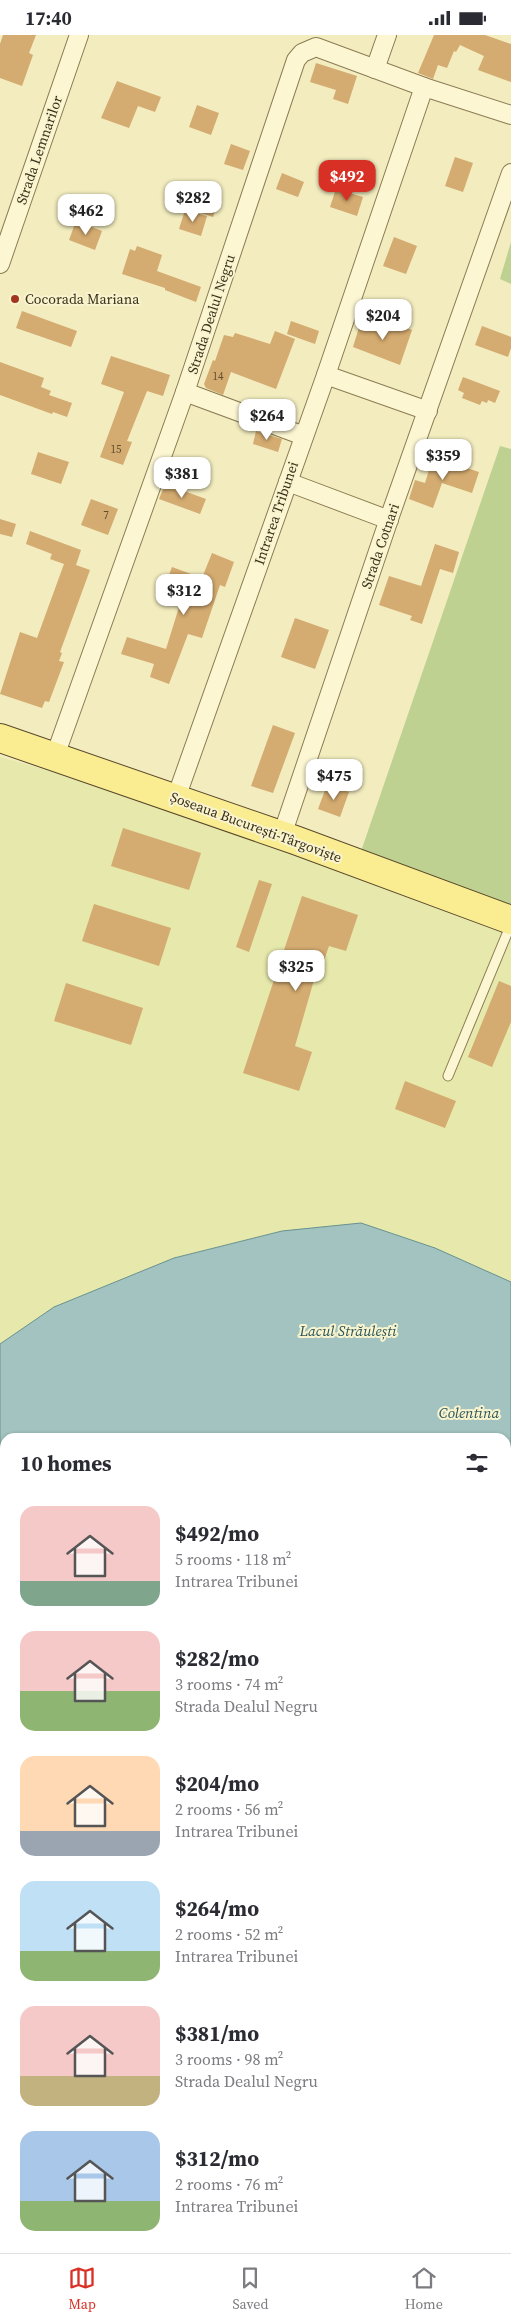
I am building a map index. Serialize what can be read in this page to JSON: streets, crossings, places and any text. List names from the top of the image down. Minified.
{"streets":{"main road":["Șoseaua București-Târgoviște"],"street":["Strada Lemnarilor","Strada Dealul Negru","Intrarea Tribunei","Strada Cotnari"]},"crossings":[["Strada Dealul Negru","Intrarea Tribunei"],["Strada Dealul Negru","Șoseaua București-Târgoviște"],["Intrarea Tribunei","Șoseaua București-Târgoviște"],["Strada Cotnari","Șoseaua București-Târgoviște"]],"water":["Lacul Străulești","Colentina"],"places":["Cocorada Mariana"],"house_numbers":["14","15","7"],"page":{"status":"17:40","price":["$492","$282","$462","$204","$264","$359","$381","$312","$475","$325"],"heading":"10 homes","list":[{"name":"$492/mo","note":"5 rooms · 118 m² · Intrarea Tribunei"},{"name":"$282/mo","note":"3 rooms · 74 m² · Strada Dealul Negru"},{"name":"$204/mo","note":"2 rooms · 56 m² · Intrarea Tribunei"},{"name":"$264/mo","note":"2 rooms · 52 m² · Intrarea Tribunei"},{"name":"$381/mo","note":"3 rooms · 98 m² · Strada Dealul Negru"},{"name":"$312/mo","note":"2 rooms · 76 m² · Intrarea Tribunei"}],"tabs":["Map","Saved","Home"]}}
